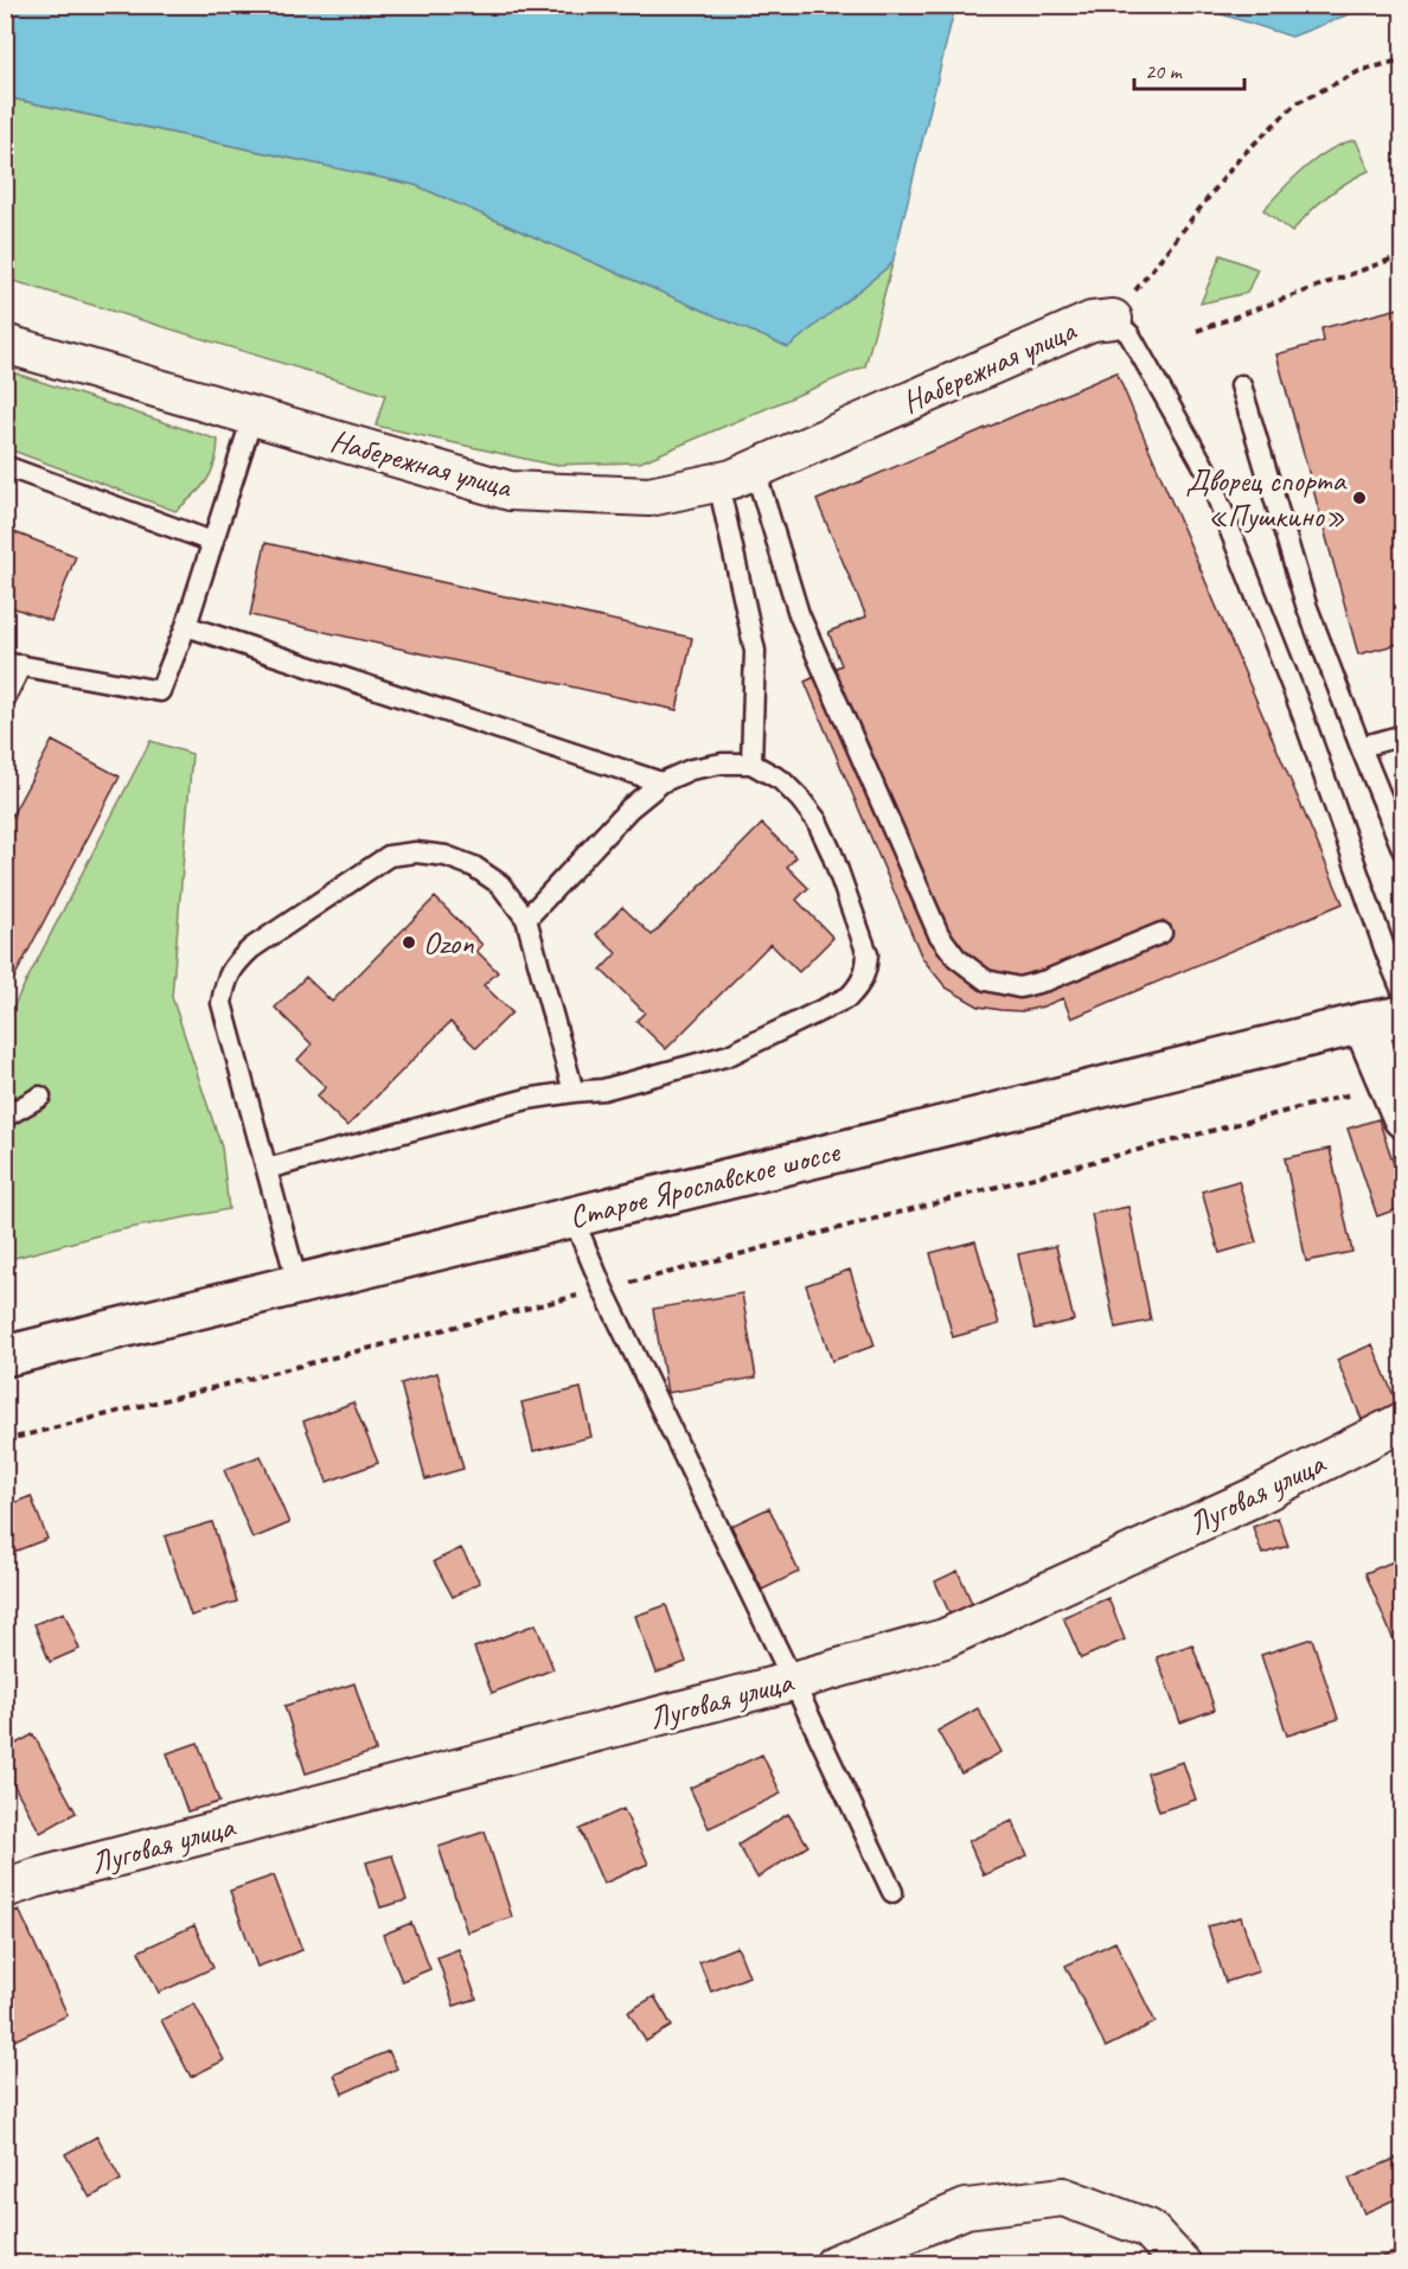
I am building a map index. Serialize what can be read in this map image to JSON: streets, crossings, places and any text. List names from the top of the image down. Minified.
{"streets":{"main road":["Старое Ярославское шоссе"],"street":["Набережная улица","Луговая улица"]},"places":["Дворец спорта «Пушкино»","Ozon"],"scale_bar":"20 m"}
